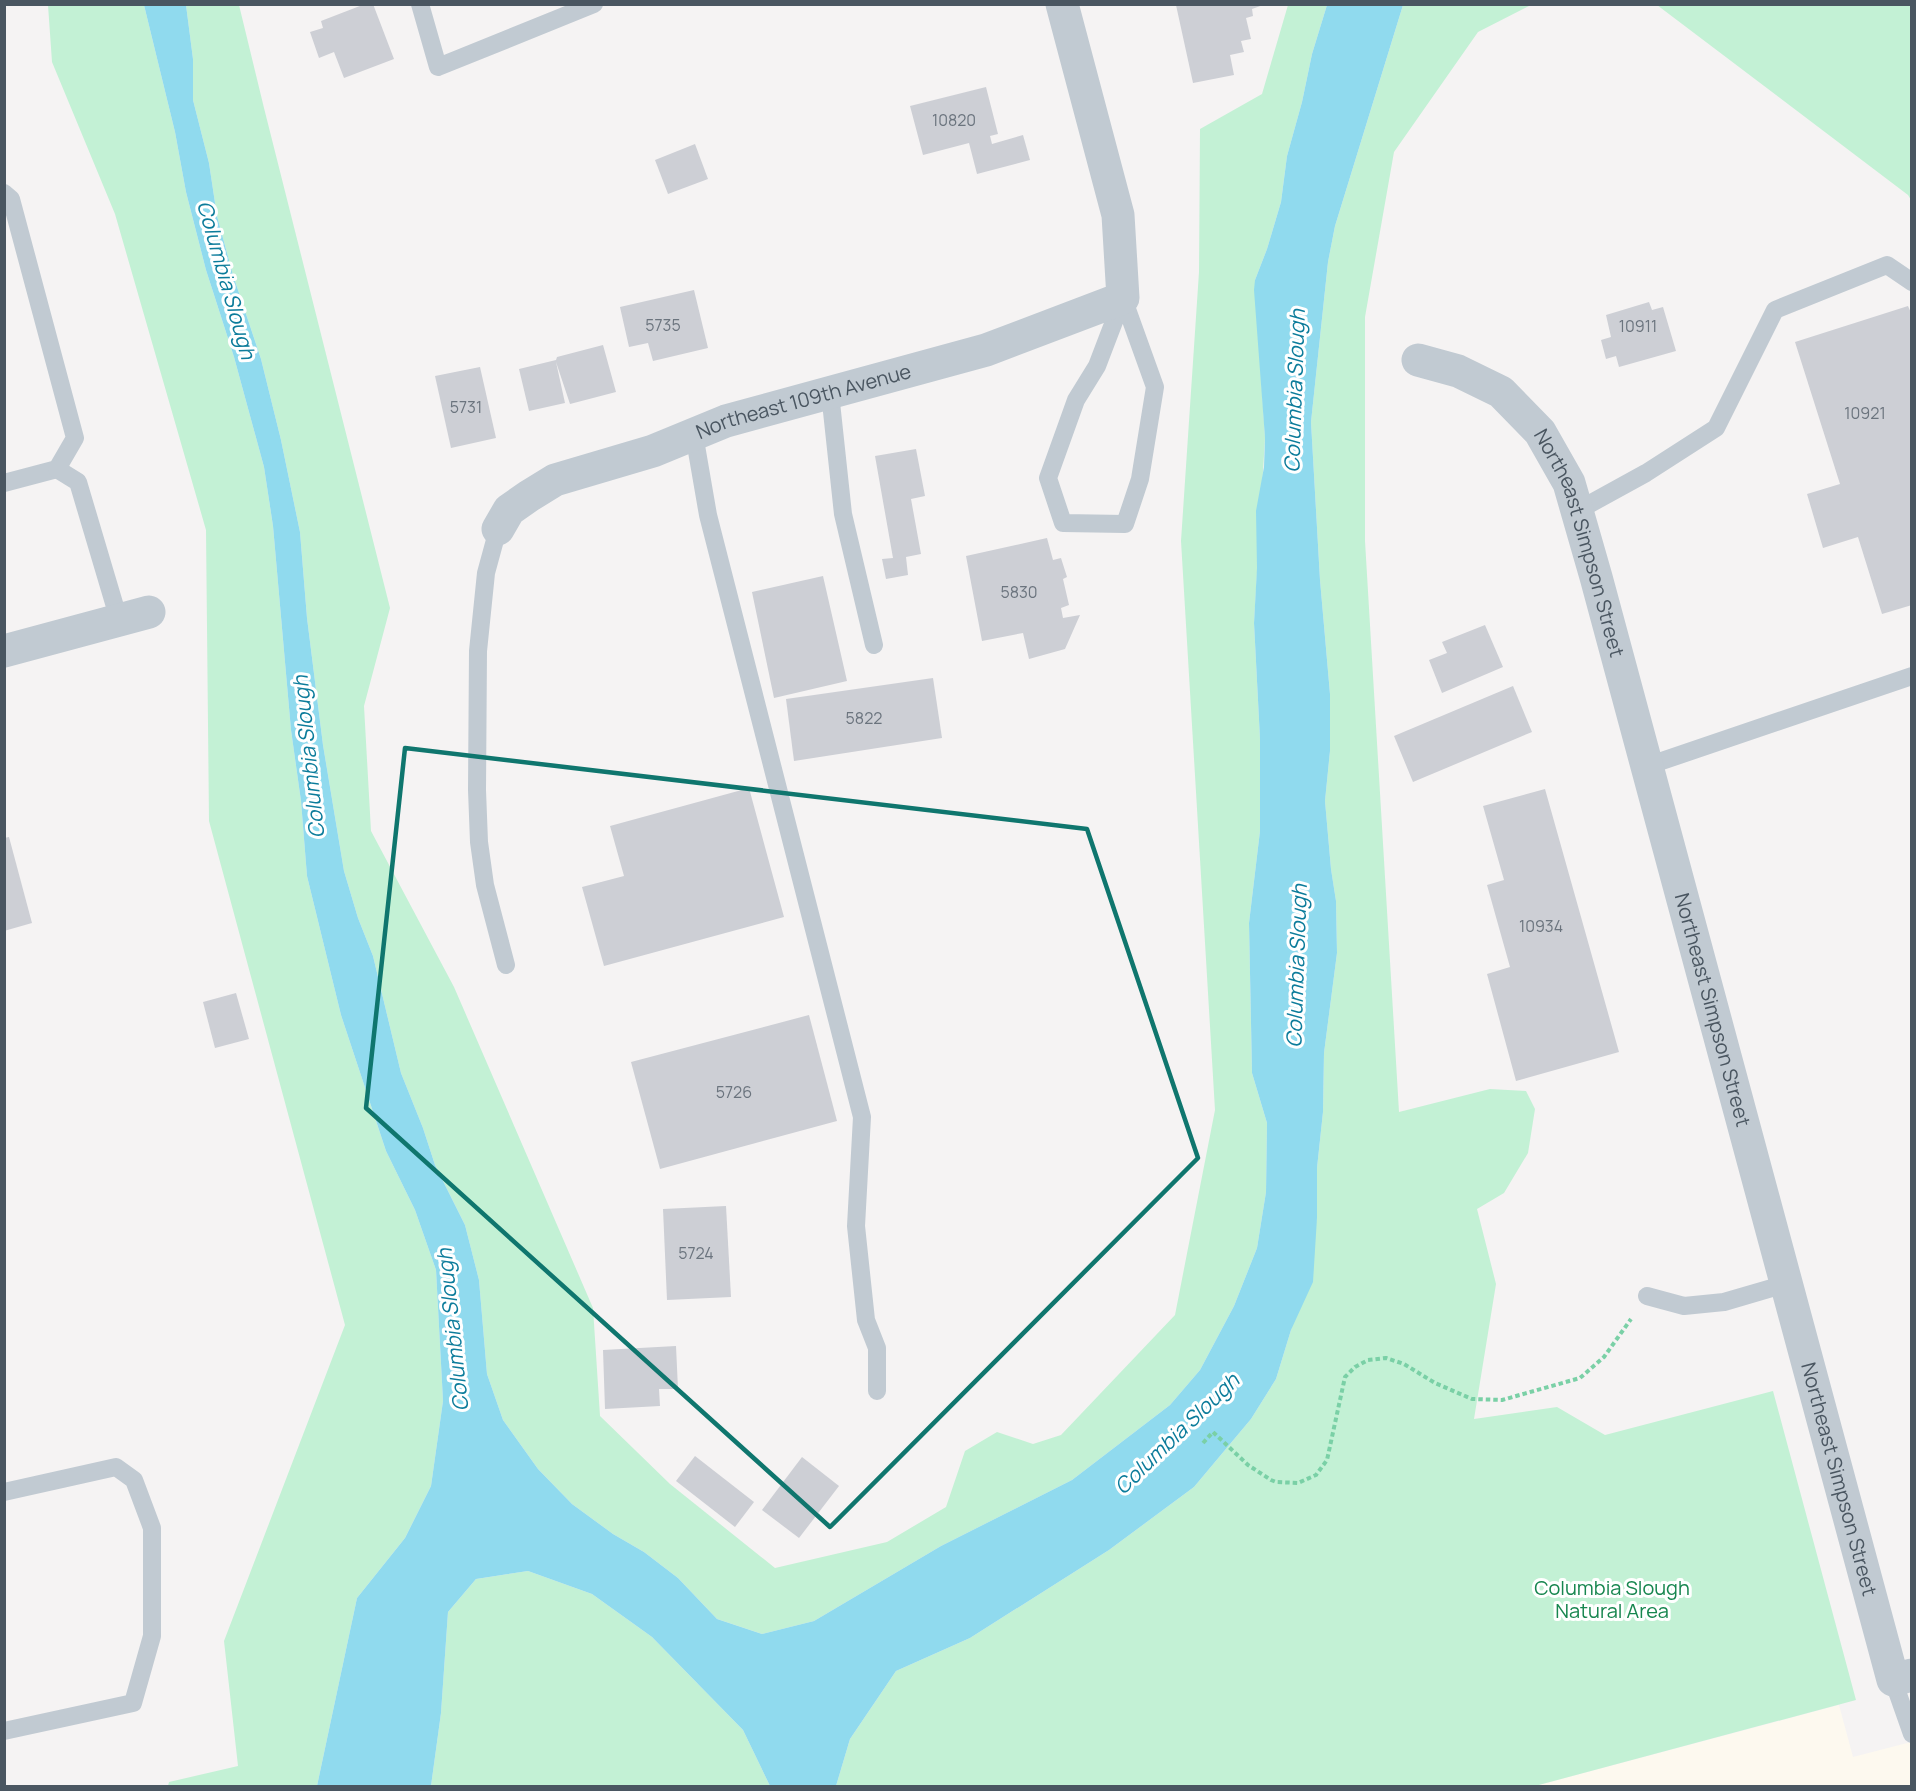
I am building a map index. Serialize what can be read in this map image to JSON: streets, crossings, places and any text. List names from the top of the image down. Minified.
{"streets":{"street":["Northeast 109th Avenue","Northeast Simpson Street"]},"water":["Columbia Slough"],"parks":["Columbia Slough Natural Area"],"house_numbers":["10820","5735","10911","5731","10921","5830","5822","10934","5726","5724"]}
